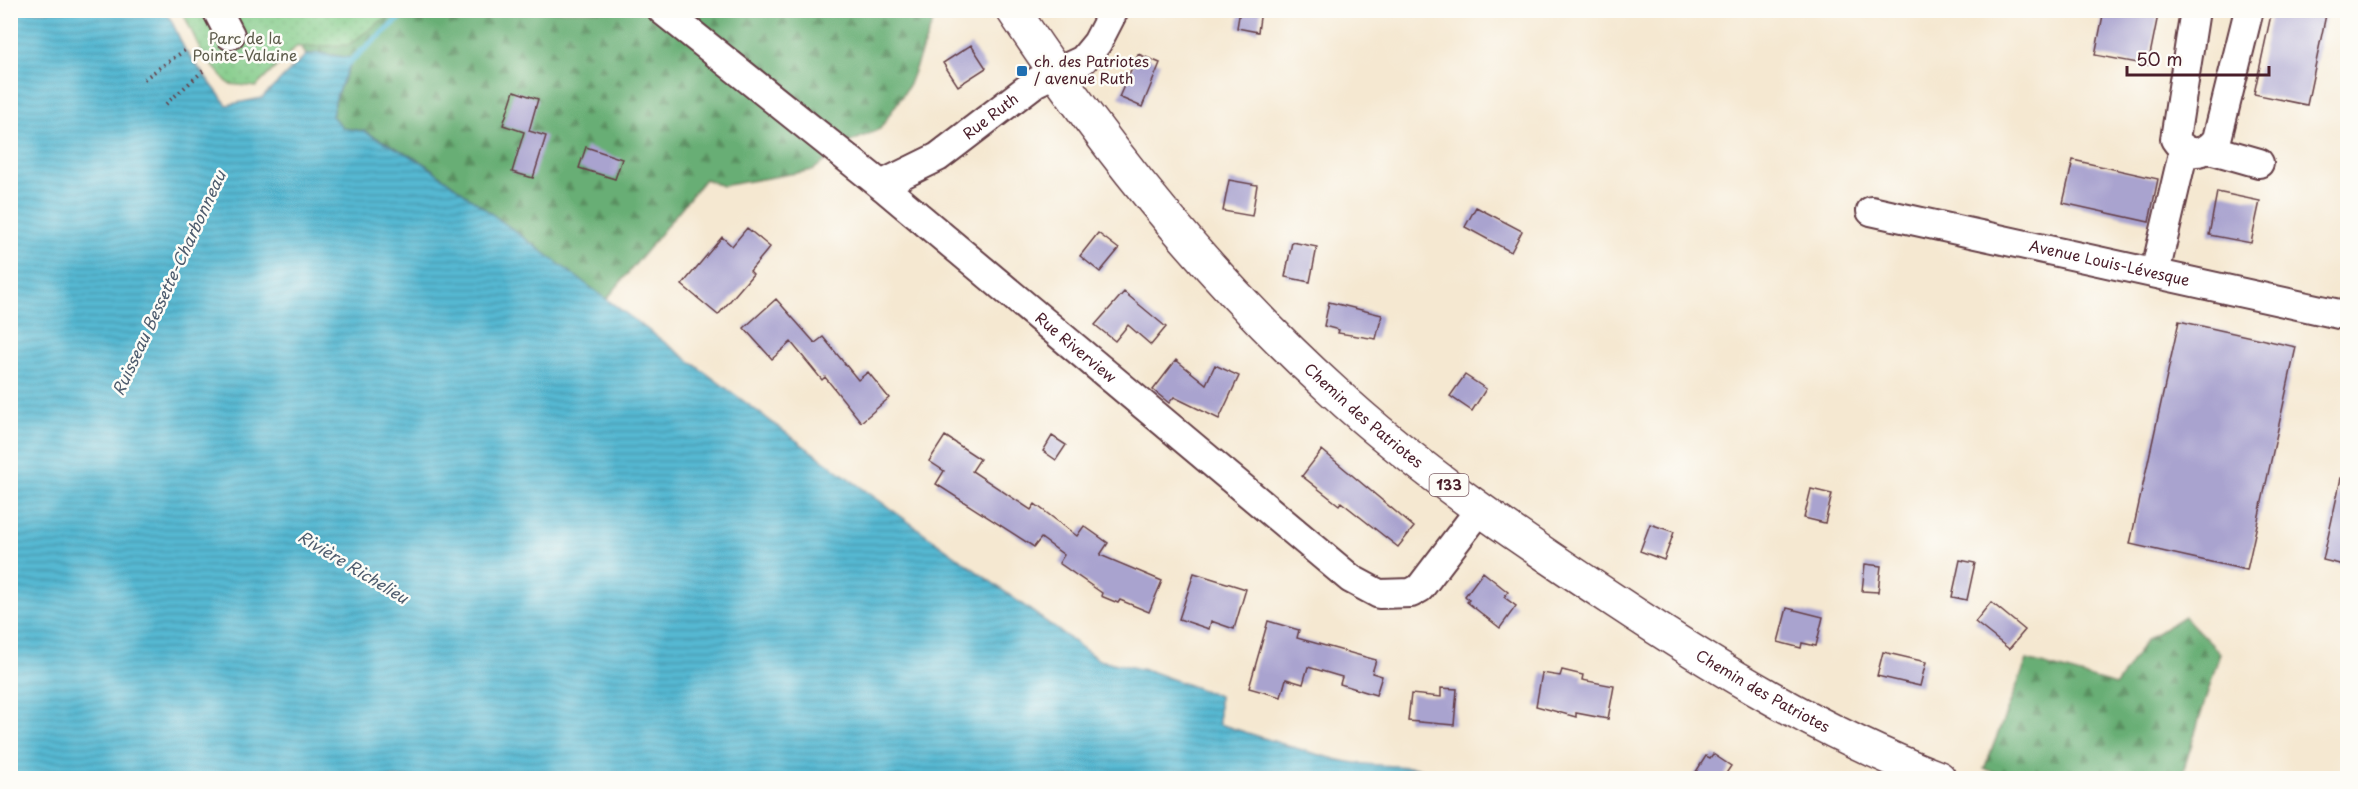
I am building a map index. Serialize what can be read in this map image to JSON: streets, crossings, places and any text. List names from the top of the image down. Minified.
{"streets":{"main road":["Chemin des Patriotes","133"],"street":["Rue Ruth","Avenue Louis-Lévesque","Rue Riverview"]},"crossings":[["Rue Ruth","Rue Riverview"],["Rue Ruth","Chemin des Patriotes"],["Rue Riverview","Chemin des Patriotes"]],"water":["Ruisseau Bessette-Charbonneau","Rivière Richelieu"],"parks":["Parc de la Pointe-Valaine"],"places":{"transit":["ch. des Patriotes / avenue Ruth"]},"scale_bar":"50 m"}
